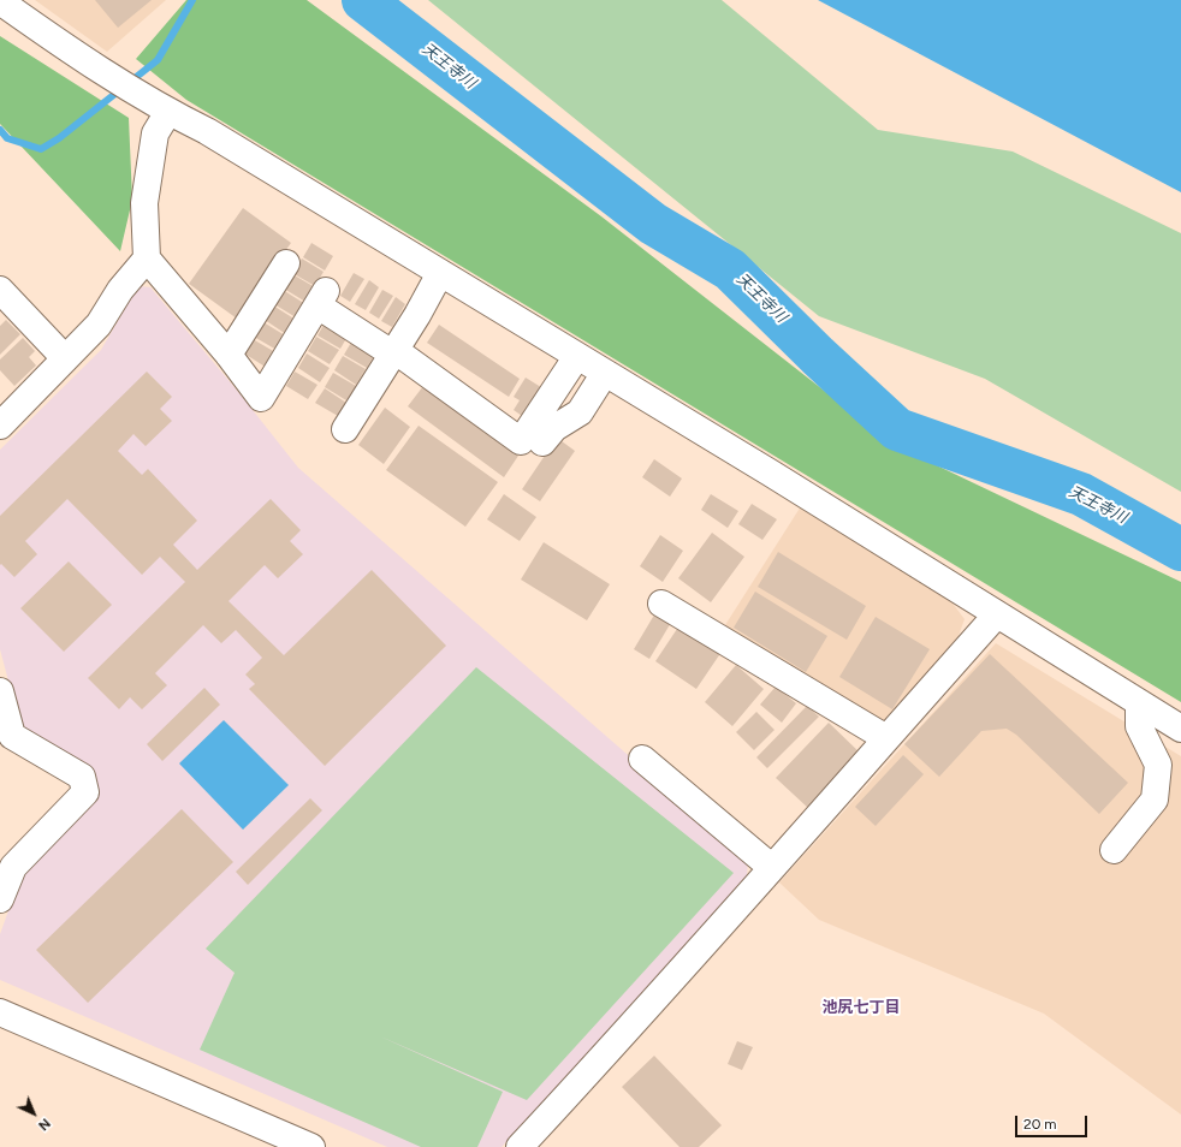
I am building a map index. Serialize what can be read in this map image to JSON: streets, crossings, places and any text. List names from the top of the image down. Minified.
{"districts":["池尻七丁目"],"water":["天王寺川"],"scale_bar":"20 m","north":"bottom right"}
